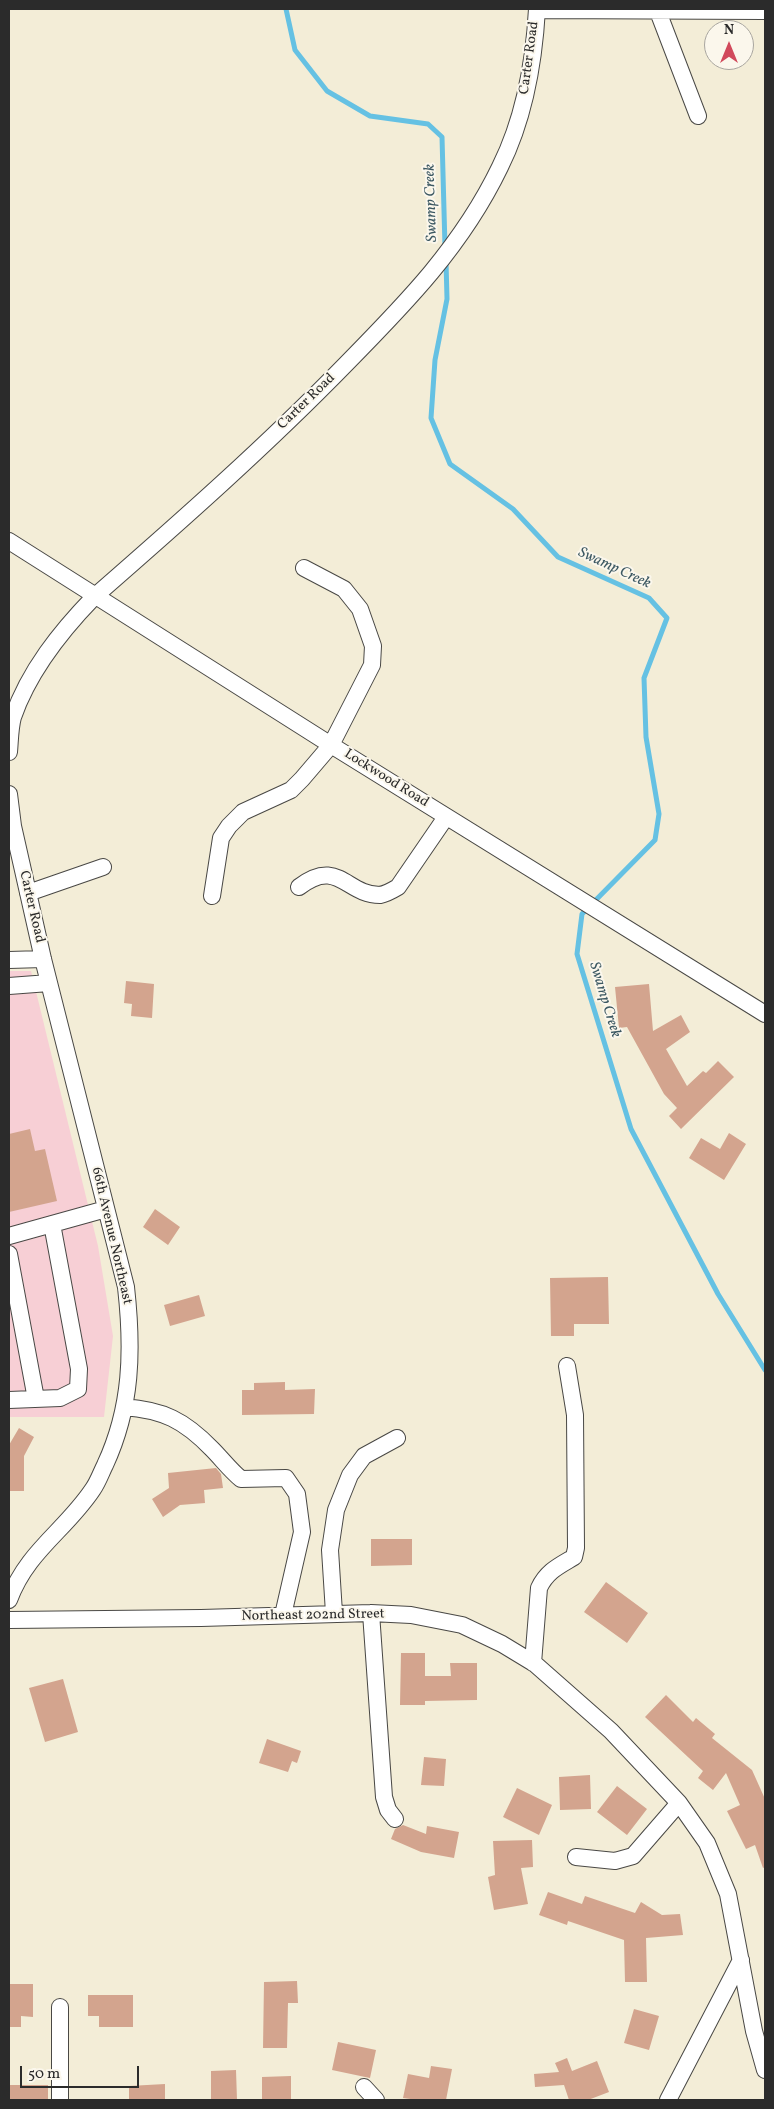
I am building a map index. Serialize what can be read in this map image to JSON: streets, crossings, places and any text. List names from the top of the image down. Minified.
{"streets":{"street":["Carter Road","Lockwood Road","66th Avenue Northeast","Northeast 202nd Street"]},"crossings":[["Carter Road","Lockwood Road"],["Carter Road","66th Avenue Northeast"]],"water":["Swamp Creek"],"scale_bar":"50 m","north":"top"}
